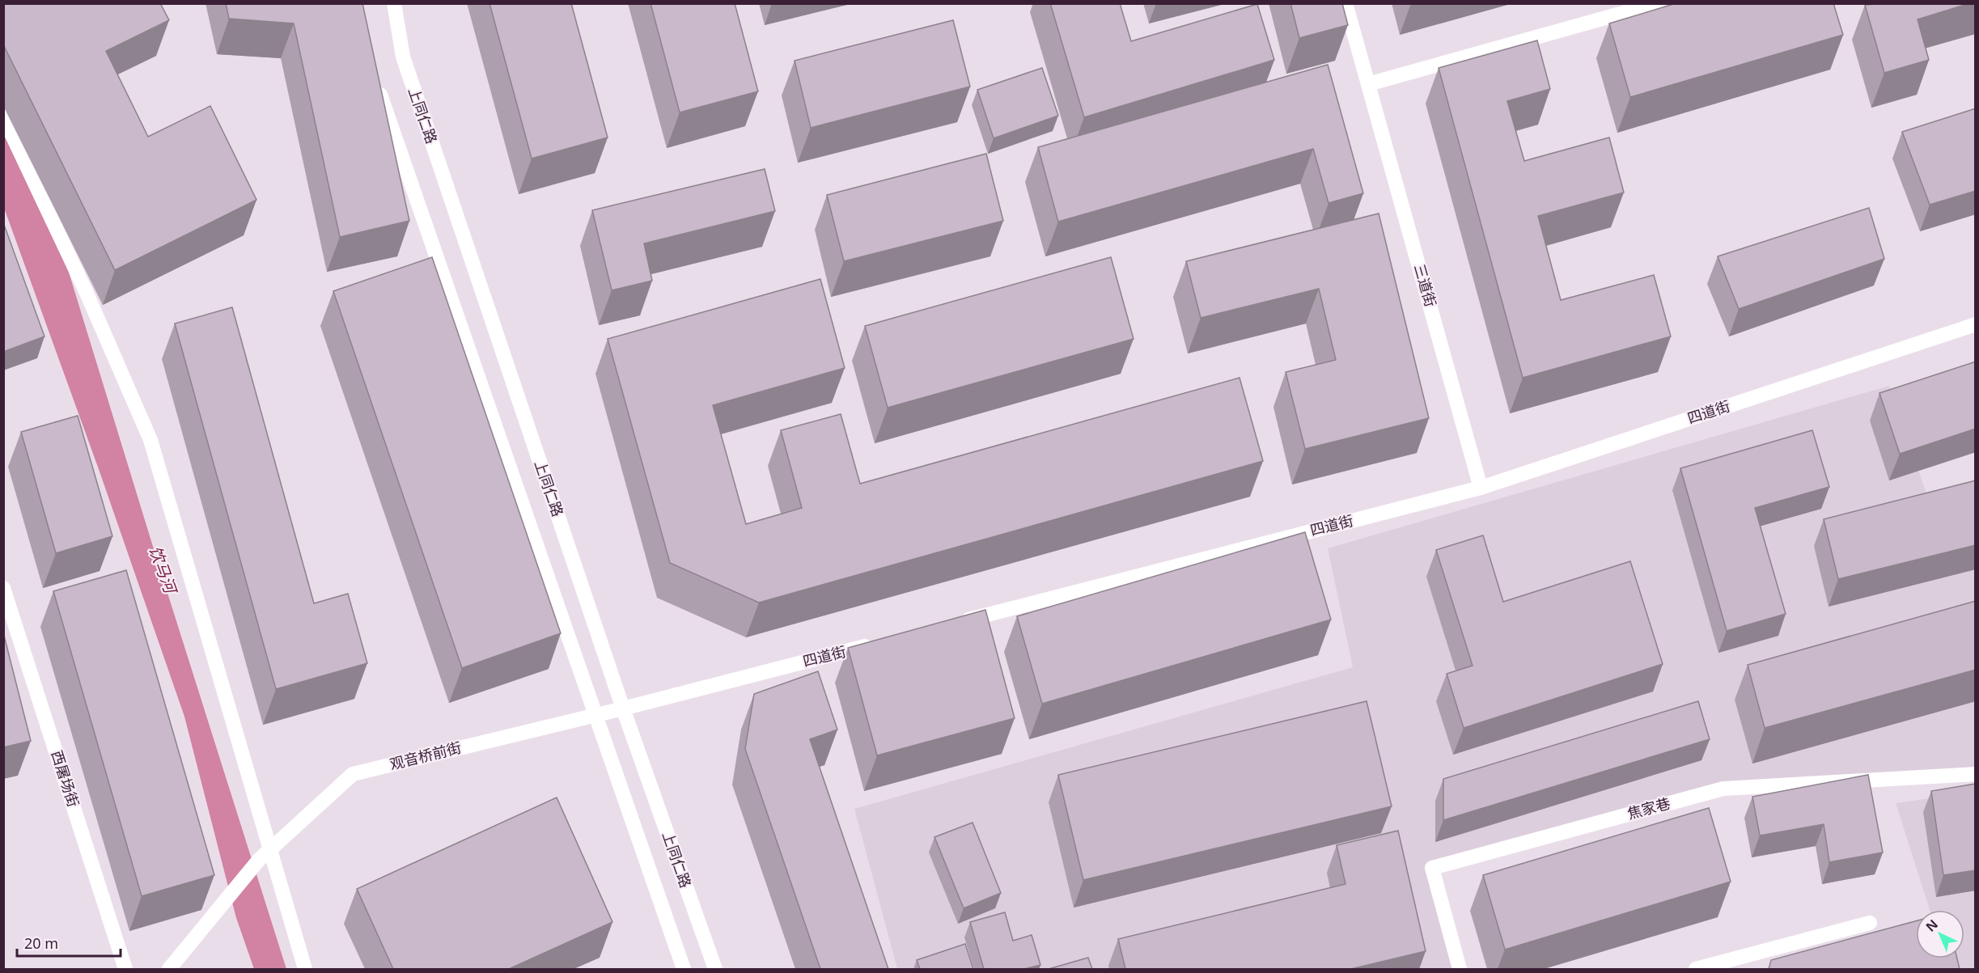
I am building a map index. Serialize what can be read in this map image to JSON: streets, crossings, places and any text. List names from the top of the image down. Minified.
{"streets":{"street":["上同仁路","三道街","四道街","观音桥前街","西屠场街","焦家巷"]},"crossings":[["上同仁路","四道街"],["上同仁路","观音桥前街"],["三道街","四道街"],["四道街","观音桥前街"]],"water":["饮马河"],"scale_bar":"20 m","north":"top left"}
